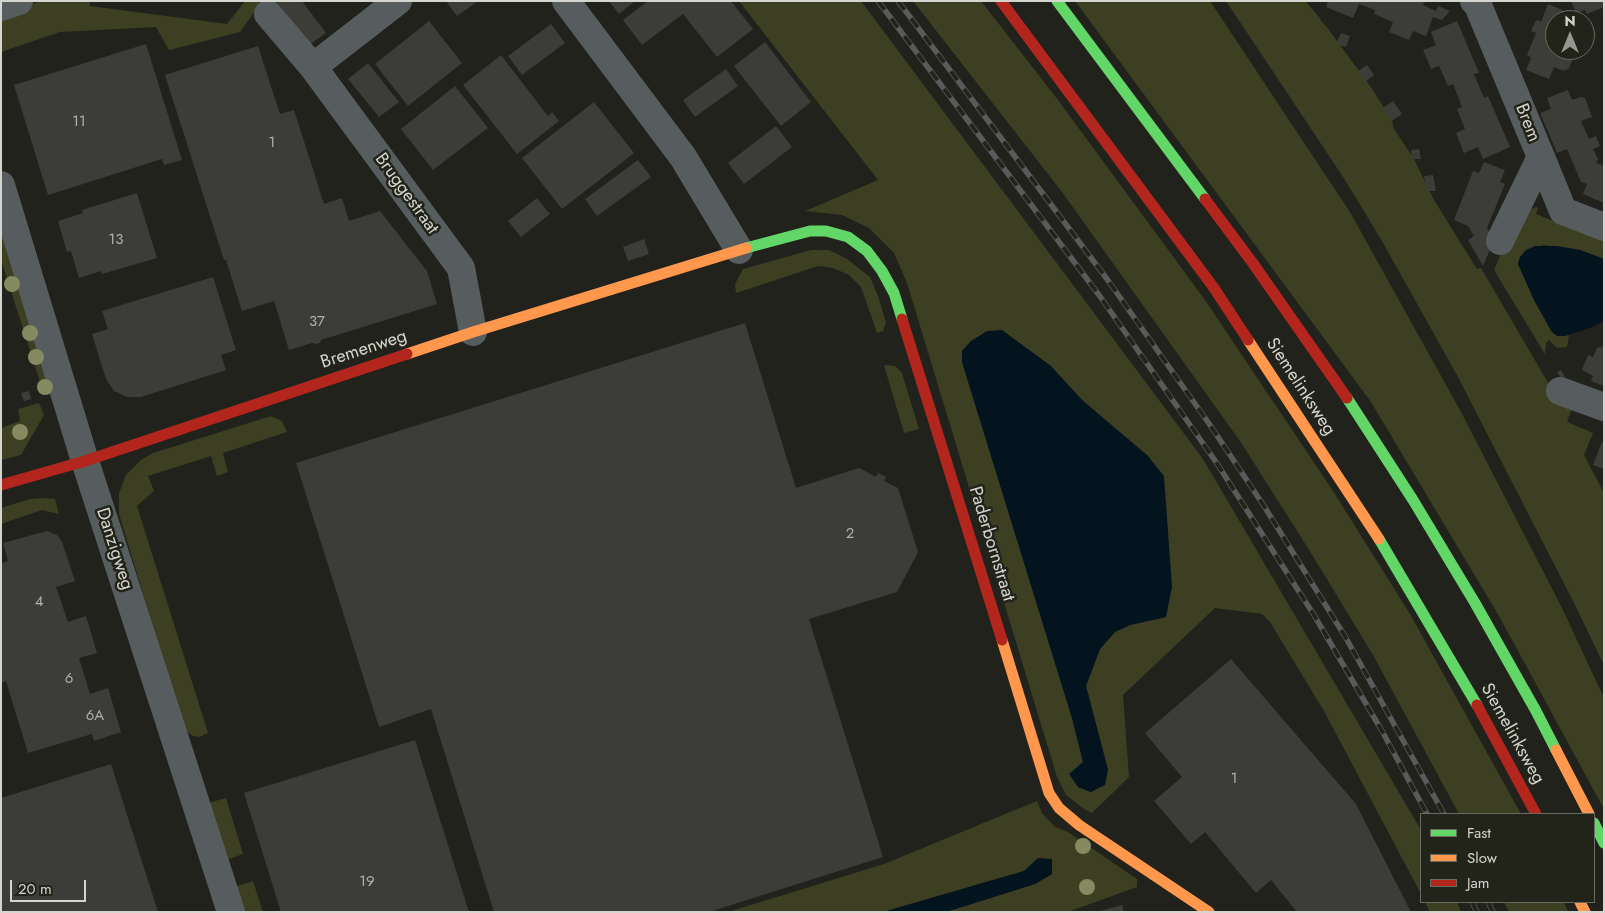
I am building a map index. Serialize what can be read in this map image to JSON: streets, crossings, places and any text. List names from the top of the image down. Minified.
{"streets":{"main road":["Bremenweg","Siemelinksweg","Paderbornstraat"],"street":["Brem","Bruggestraat","Danzigweg"]},"crossings":[["Bruggestraat","Bremenweg"],["Bremenweg","Paderbornstraat"],["Bremenweg","Danzigweg"]],"house_numbers":["11","1","13","37","2","4","6","6A","1","19"],"legend":["Fast","Slow","Jam"],"scale_bar":"20 m","north":"top"}
